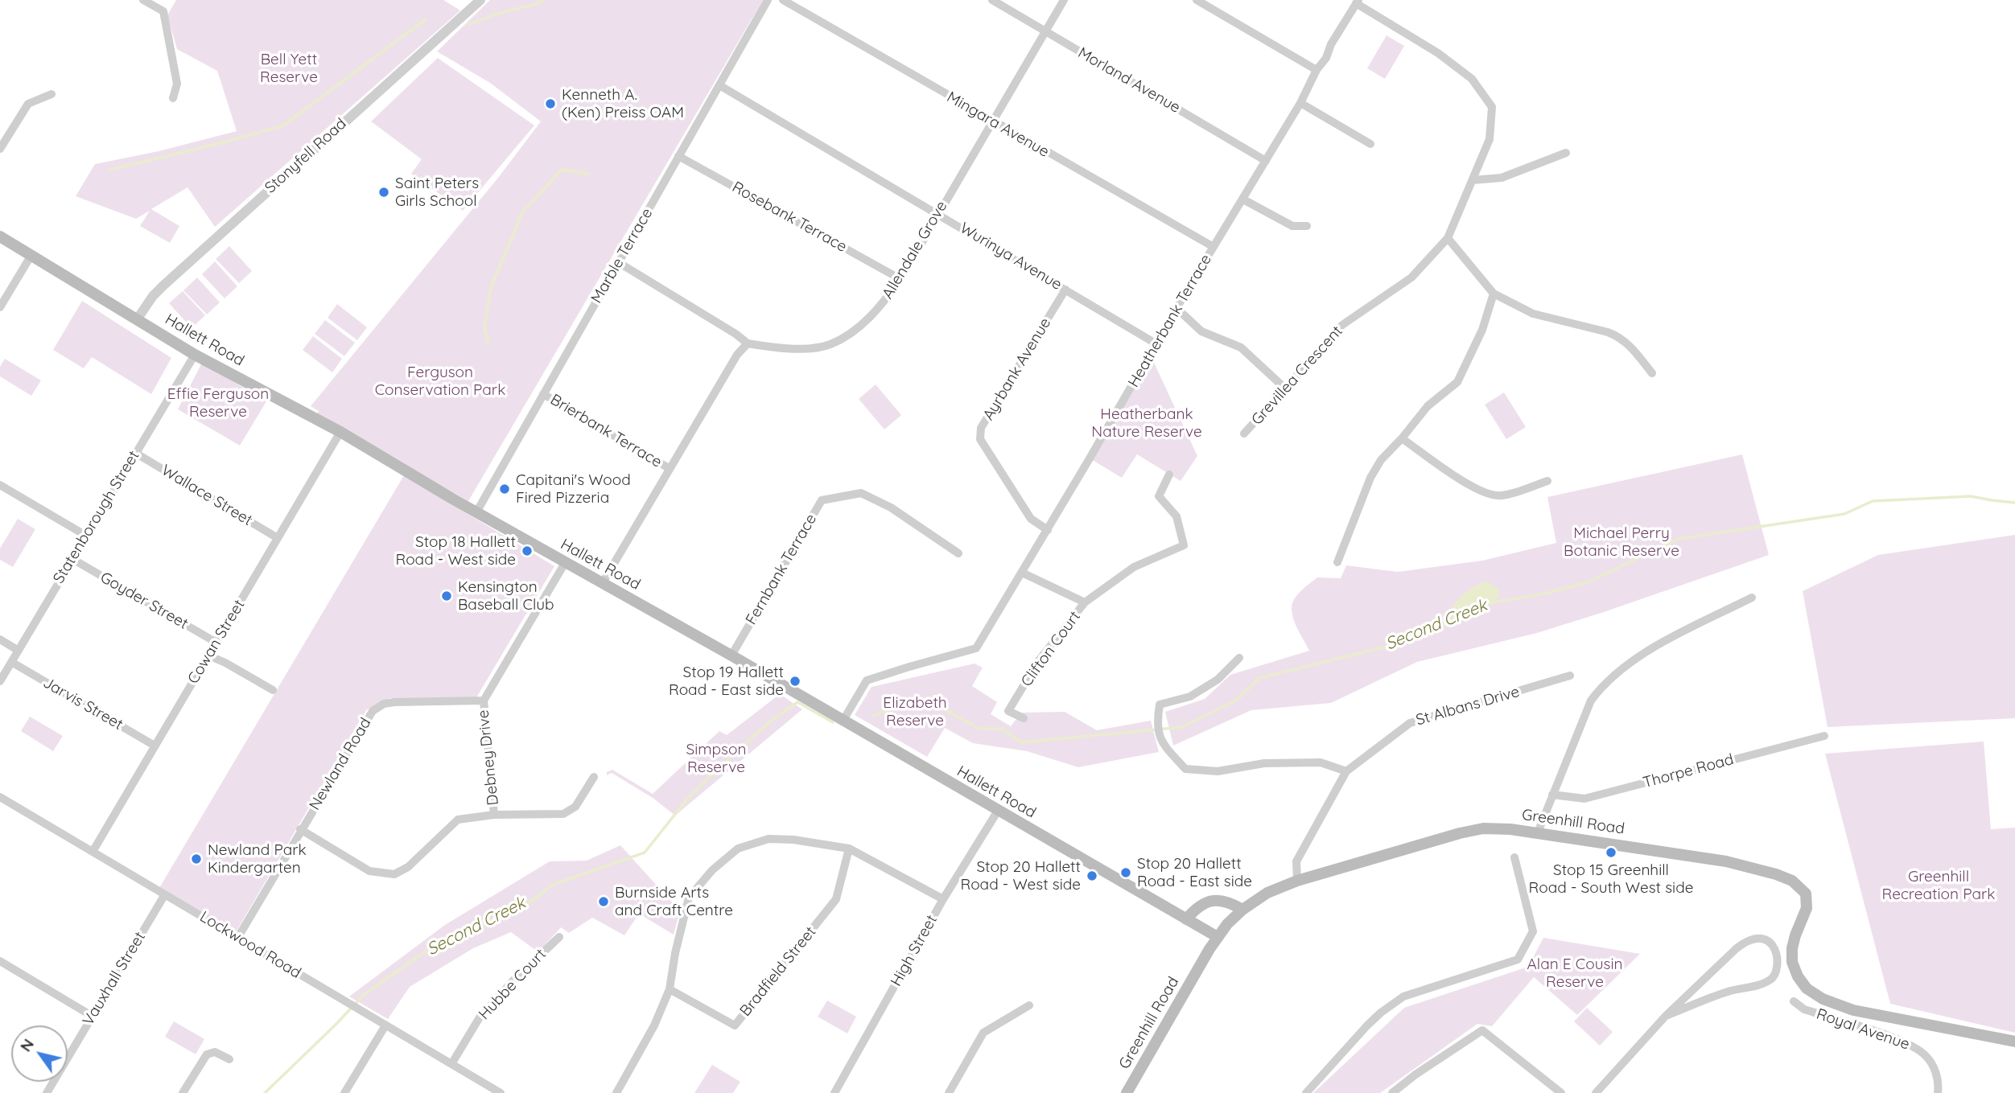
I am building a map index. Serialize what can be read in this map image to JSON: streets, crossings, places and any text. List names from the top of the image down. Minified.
{"streets":{"main road":["Hallett Road","Greenhill Road"],"street":["Morland Avenue","Mingara Avenue","Stonyfell Road","Rosebank Terrace","Allendale Grove","Marble Terrace","Wurinya Avenue","Heatherbank Terrace","Ayrbank Avenue","Grevillea Crescent","Brierbank Terrace","Wallace Street","Statenborough Street","Fernbank Terrace","Goyder Street","Cowan Street","Clifton Court","Jarvis Street","St Albans Drive","Debney Drive","Newland Road","Thorpe Road","Lockwood Road","High Street","Bradfield Street","Vauxhall Street","Hubbe Court","Royal Avenue"]},"crossings":[["Morland Avenue","Allendale Grove"],["Morland Avenue","Heatherbank Terrace"],["Mingara Avenue","Allendale Grove"],["Mingara Avenue","Heatherbank Terrace"],["Stonyfell Road","Hallett Road"],["Rosebank Terrace","Allendale Grove"],["Rosebank Terrace","Marble Terrace"],["Allendale Grove","Wurinya Avenue"],["Marble Terrace","Wurinya Avenue"],["Marble Terrace","Hallett Road"],["Marble Terrace","Brierbank Terrace"],["Wurinya Avenue","Heatherbank Terrace"],["Wurinya Avenue","Ayrbank Avenue"],["Heatherbank Terrace","Hallett Road"],["Heatherbank Terrace","Ayrbank Avenue"],["Heatherbank Terrace","Grevillea Crescent"],["Heatherbank Terrace","Clifton Court"],["Hallett Road","Statenborough Street"],["Hallett Road","Fernbank Terrace"],["Hallett Road","Cowan Street"],["Hallett Road","Greenhill Road"],["Hallett Road","High Street"],["Wallace Street","Statenborough Street"],["Wallace Street","Cowan Street"],["Statenborough Street","Goyder Street"],["Statenborough Street","Jarvis Street"],["Goyder Street","Cowan Street"],["Cowan Street","Jarvis Street"],["Cowan Street","Lockwood Road"],["Debney Drive","Newland Road"],["Newland Road","Lockwood Road"],["Lockwood Road","Vauxhall Street"],["Lockwood Road","Hubbe Court"]],"water":["Second Creek"],"parks":["Bell Yett Reserve","Ferguson Conservation Park","Effie Ferguson Reserve","Heatherbank Nature Reserve","Michael Perry Botanic Reserve","Elizabeth Reserve","Simpson Reserve","Greenhill Recreation Park","Alan E Cousin Reserve"],"places":["Kenneth A. (Ken) Preiss OAM","Saint Peters Girls School","Capitani's Wood Fired Pizzeria","Stop 18 Hallett Road - West side","Kensington Baseball Club","Stop 19 Hallett Road - East side","Stop 15 Greenhill Road - South West side","Newland Park Kindergarten","Stop 20 Hallett Road - East side","Stop 20 Hallett Road - West side","Burnside Arts and Craft Centre"],"north":"top left"}
